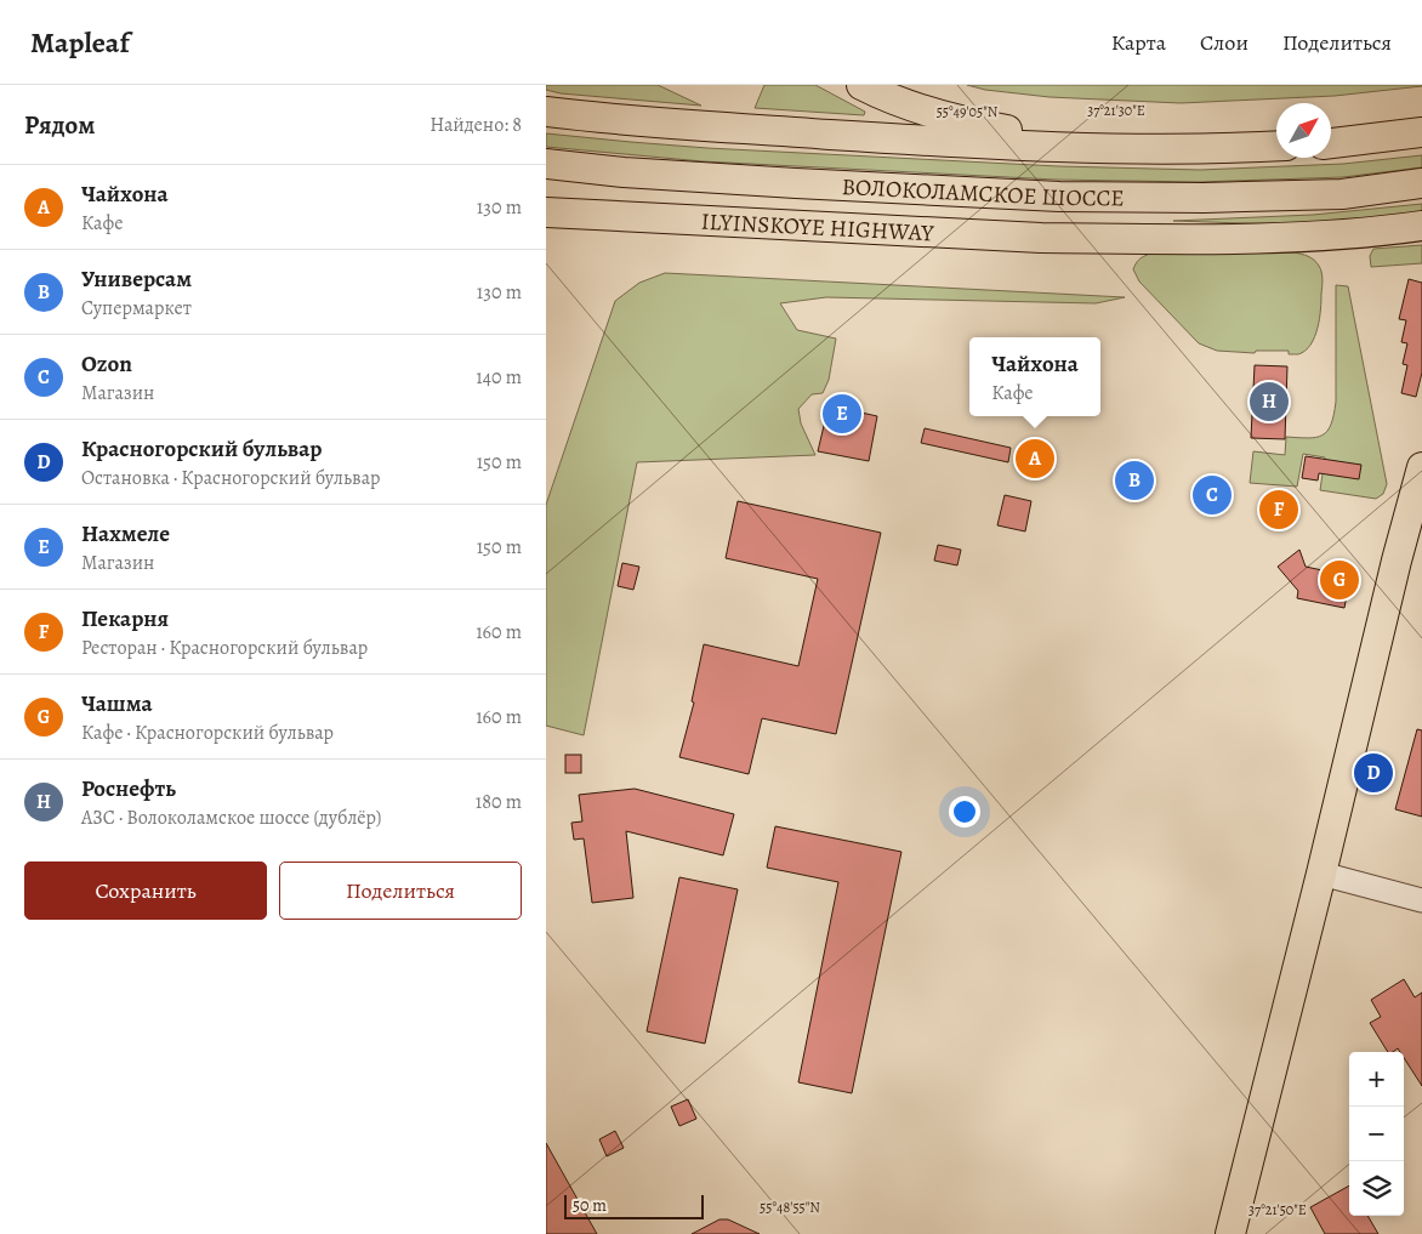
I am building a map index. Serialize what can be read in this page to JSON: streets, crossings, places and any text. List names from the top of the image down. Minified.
{"streets":{"main road":["ВОЛОКОЛАМСКОЕ ШОССЕ","ILYINSKOYE HIGHWAY"]},"scale_bar":"50 m","north":"top right","page":{"header":"Mapleaf","nav":["Карта","Слои","Поделиться"],"heading":["Рядом","Найдено: 8"],"list":[{"mark":"A","name":"Чайхона","note":"Кафе","value":"130 m"},{"mark":"B","name":"Универсам","note":"Супермаркет","value":"130 m"},{"mark":"C","name":"Ozon","note":"Магазин","value":"140 m"},{"mark":"D","name":"Красногорский бульвар","note":"Остановка · Красногорский бульвар","value":"150 m"},{"mark":"E","name":"Нахмеле","note":"Магазин","value":"150 m"},{"mark":"F","name":"Пекарня","note":"Ресторан · Красногорский бульвар","value":"160 m"},{"mark":"G","name":"Чашма","note":"Кафе · Красногорский бульвар","value":"160 m"},{"mark":"H","name":"Роснефть","note":"АЗС · Волоколамское шоссе (дублёр)","value":"180 m"}],"popup":["Чайхона","Кафе"],"pins":["H","E","A","B","C","F","G","D"],"buttons":["Сохранить","Поделиться"],"map_buttons":["+","−"],"scale":"50 m"},"coordinates":["37°21'30\"E","55°49'05\"N","55°48'55\"N","37°21'50\"E"]}
